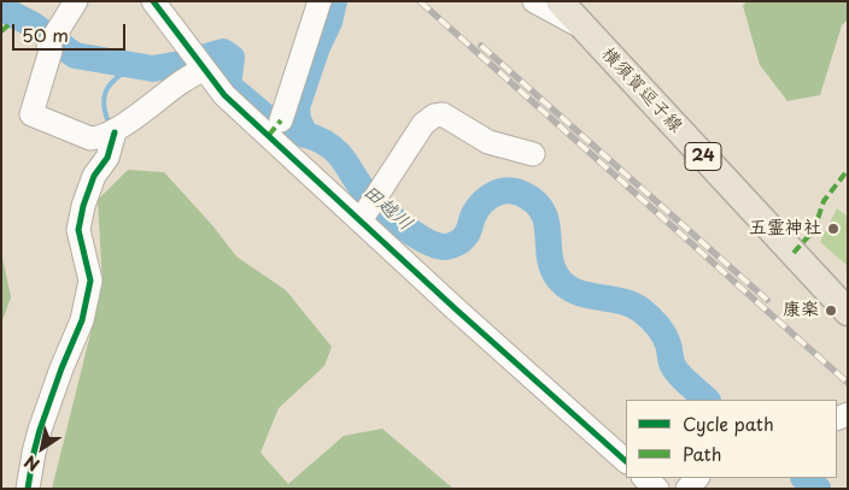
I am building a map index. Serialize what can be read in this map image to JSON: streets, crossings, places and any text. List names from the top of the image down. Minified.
{"streets":{"main road":["横須賀逗子線","24"]},"water":["田越川"],"places":["五霊神社","康楽"],"legend":["Cycle path","Path"],"scale_bar":"50 m","north":"bottom left"}
